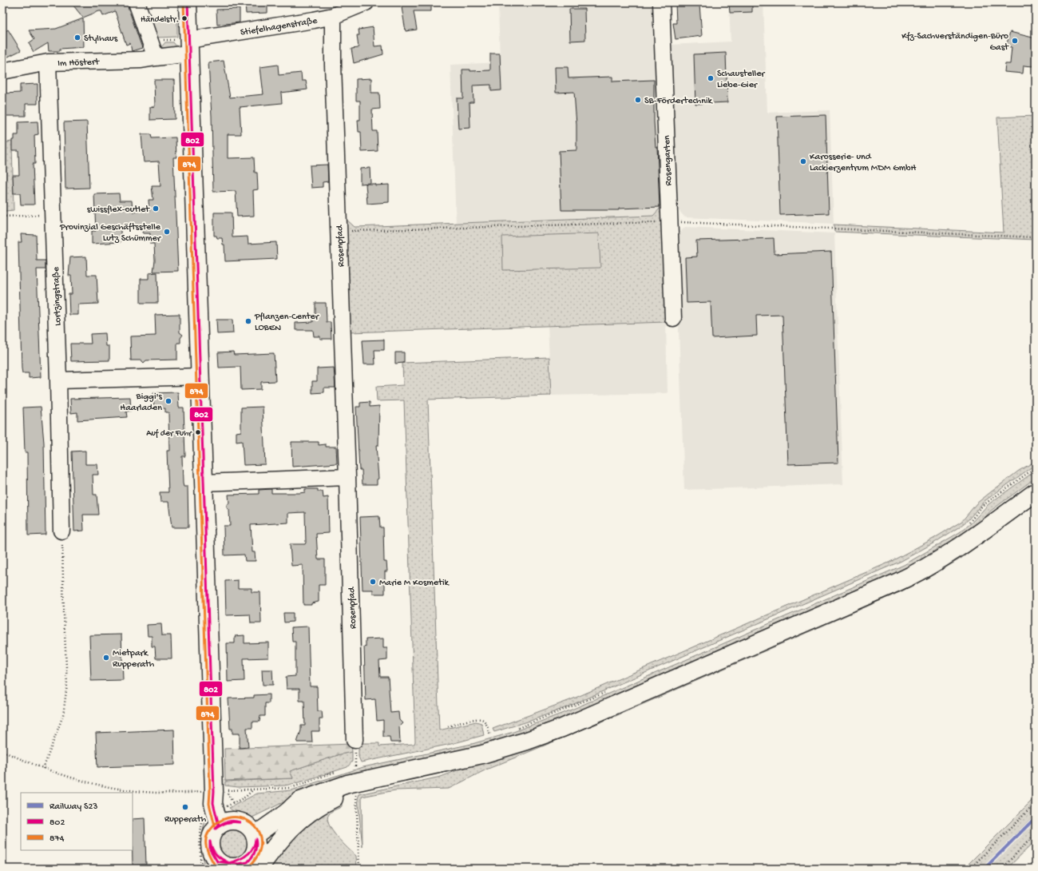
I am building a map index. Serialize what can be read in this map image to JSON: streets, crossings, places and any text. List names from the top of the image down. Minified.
{"streets":{"street":["Stiefelhagenstraße","Im Höstert","Rosengarten","Rosenpfad","Lortzingstraße"]},"crossings":[["Stiefelhagenstraße","Im Höstert"],["Stiefelhagenstraße","Rosenpfad"],["Im Höstert","Lortzingstraße"]],"places":["Händelstr.","Stylhaus","Kfz-Sachverständigen-Büro Gast","Schausteller Liebe-Gier","SB-Fördertechnik","Karosserie- und Lackierzentrum MDM GmbH","swissflex-outlet","Provinzial Geschäftsstelle Lutz Schümmer","Pflanzen-Center LOBEN","Biggi's Haarladen","Auf der Fuhr","Marie M Kosmetik","Mietpark Rupperath","Rupperath"],"lines":["transit line 802","transit line 874","rail line S23"],"legend":["Railway S23","802","874"]}
